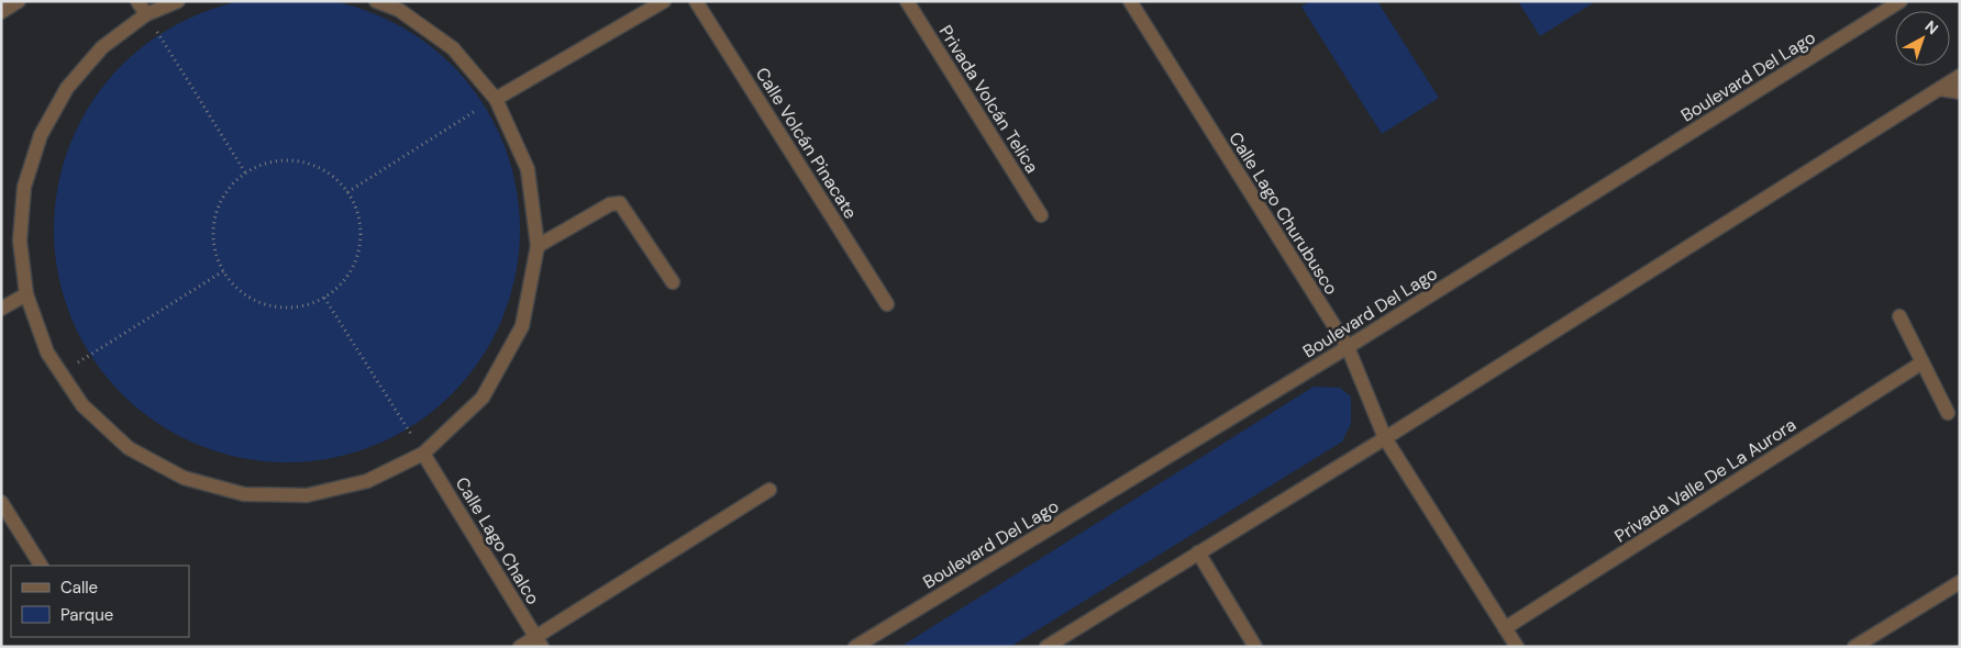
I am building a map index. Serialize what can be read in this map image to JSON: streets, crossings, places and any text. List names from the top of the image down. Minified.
{"streets":{"street":["Boulevard Del Lago","Privada Volcán Telica","Calle Volcán Pinacate","Calle Lago Churubusco","Privada Valle De La Aurora","Calle Lago Chalco"]},"crossings":[["Boulevard Del Lago","Calle Lago Churubusco"],["Calle Lago Churubusco","Privada Valle De La Aurora"]],"legend":["Calle","Parque"],"north":"top right"}
